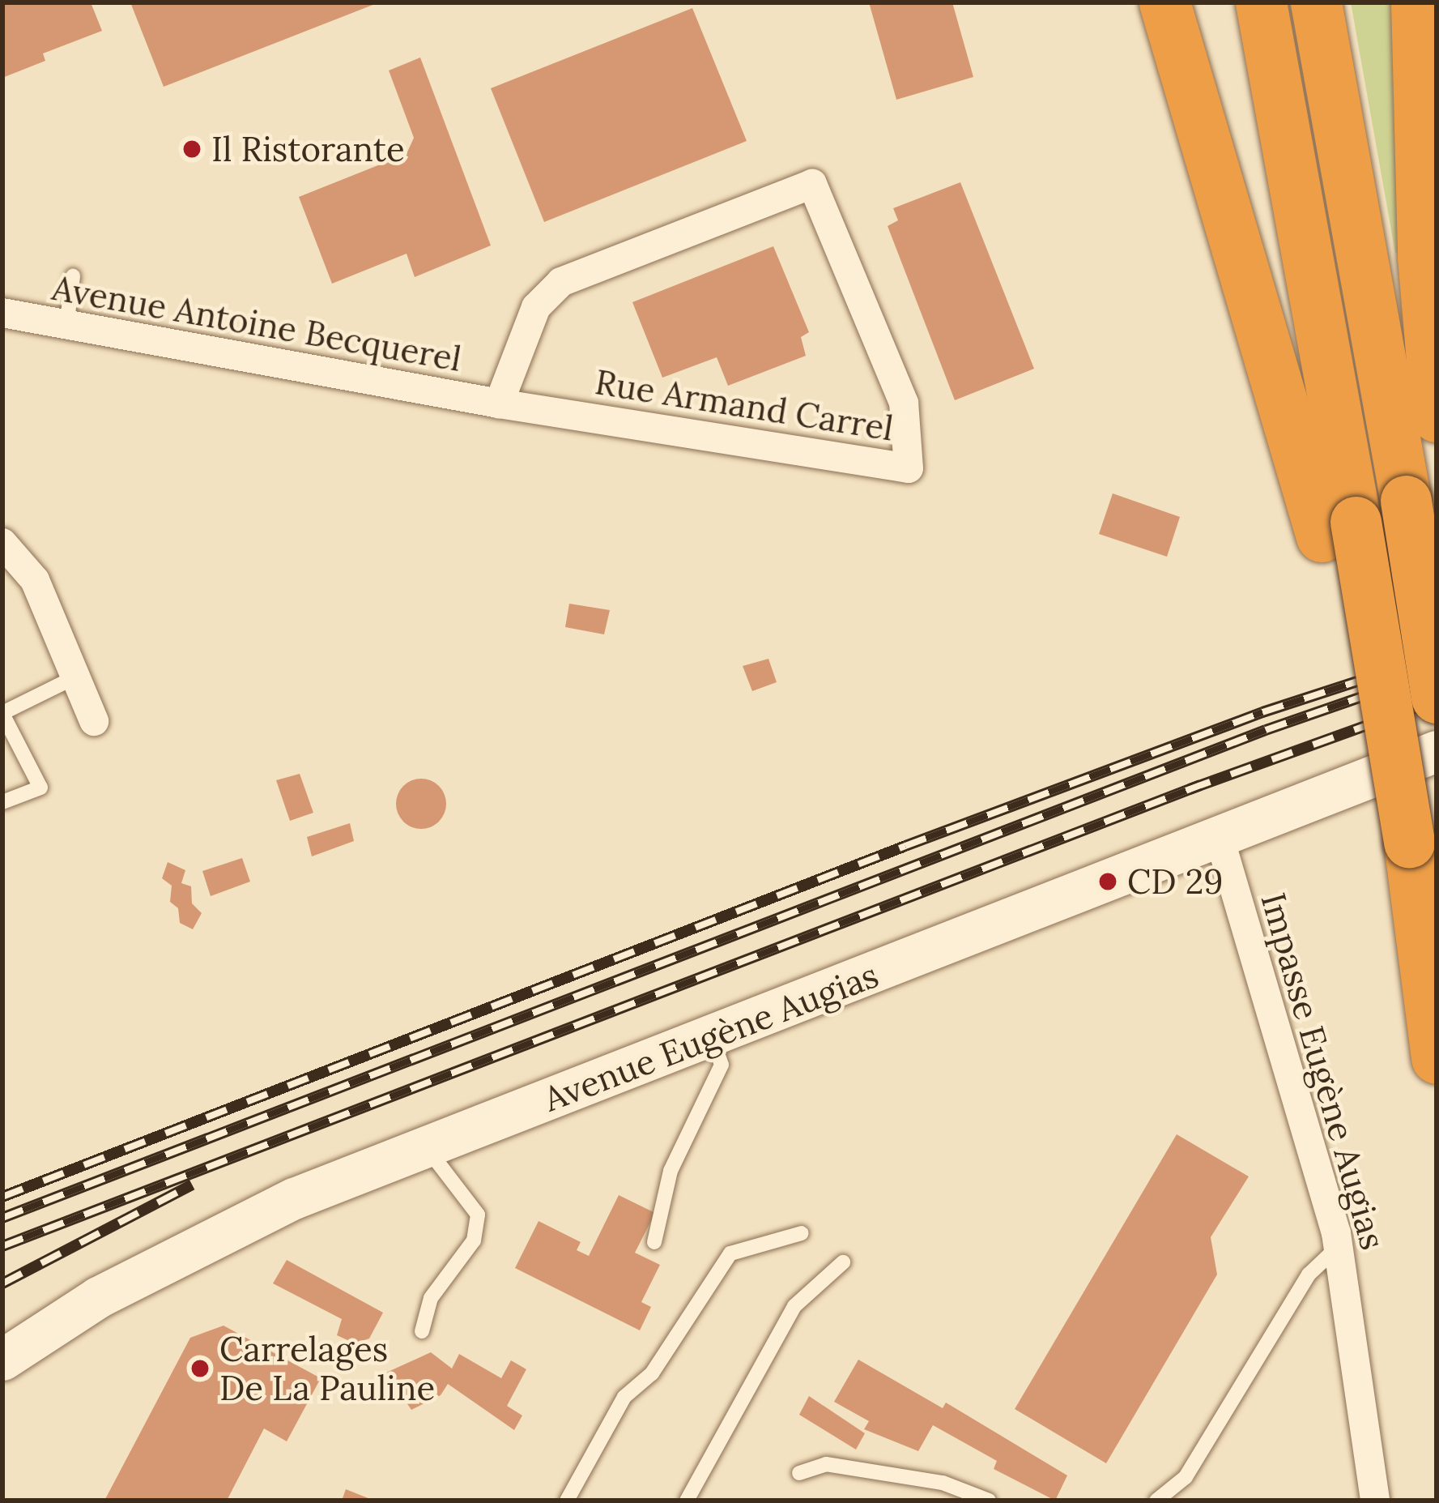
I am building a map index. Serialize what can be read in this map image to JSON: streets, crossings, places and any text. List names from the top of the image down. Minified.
{"streets":{"main road":["Avenue Eugène Augias"],"street":["Avenue Antoine Becquerel","Rue Armand Carrel","Impasse Eugène Augias"]},"crossings":[["Avenue Antoine Becquerel","Rue Armand Carrel"],["Avenue Eugène Augias","Impasse Eugène Augias"]],"places":["Il Ristorante","CD 29","Carrelages De La Pauline"]}
